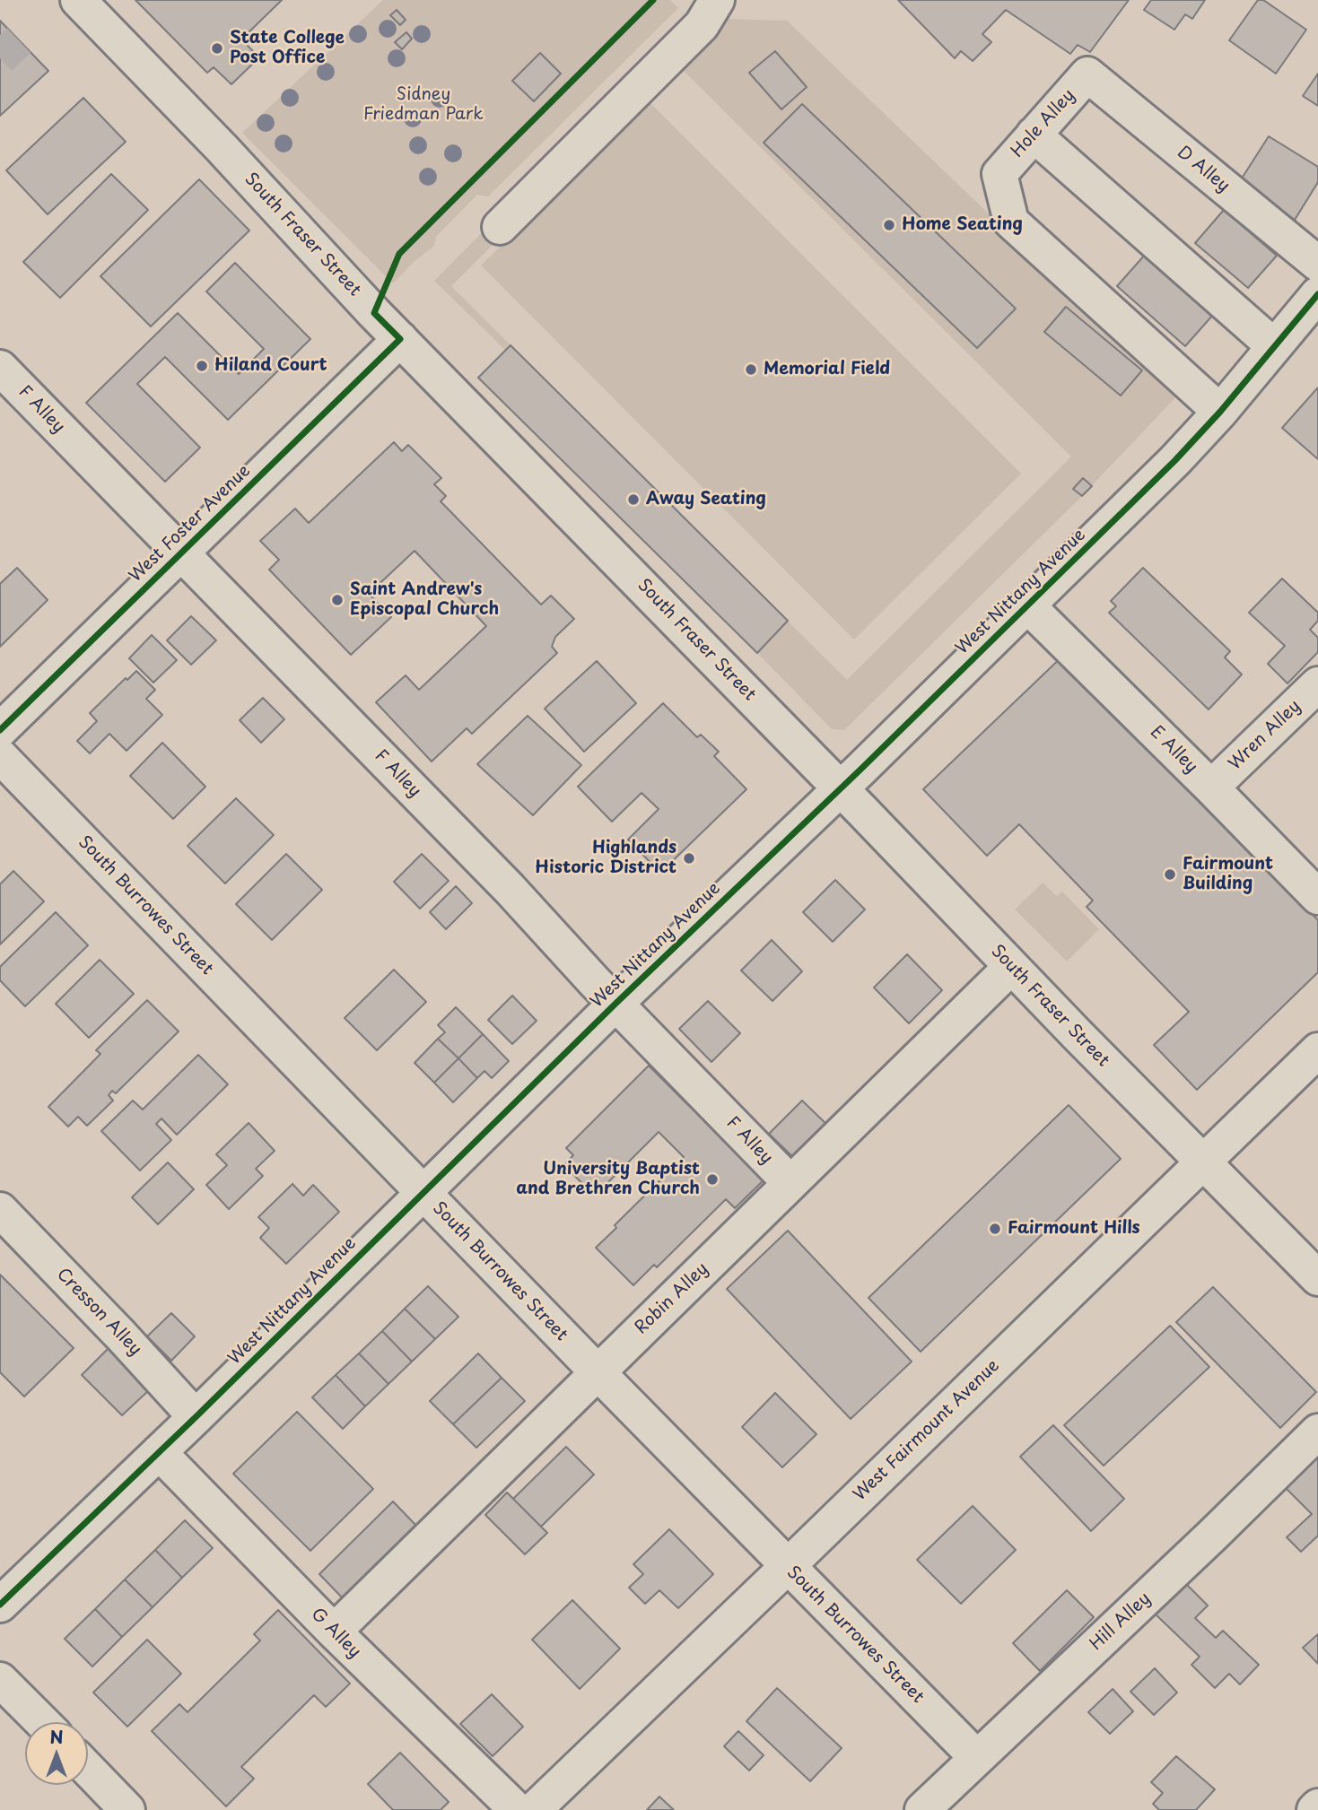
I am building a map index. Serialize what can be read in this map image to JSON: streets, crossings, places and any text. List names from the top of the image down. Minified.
{"streets":{"street":["Hole Alley","D Alley","South Fraser Street","F Alley","West Foster Avenue","West Nittany Avenue","Wren Alley","E Alley","South Burrowes Street","Robin Alley","Cresson Alley","West Fairmount Avenue","Hill Alley","G Alley"]},"crossings":[["Hole Alley","D Alley"],["Hole Alley","West Nittany Avenue"],["South Fraser Street","West Foster Avenue"],["South Fraser Street","West Nittany Avenue"],["South Fraser Street","Robin Alley"],["South Fraser Street","West Fairmount Avenue"],["F Alley","West Foster Avenue"],["F Alley","West Nittany Avenue"],["F Alley","Robin Alley"],["West Nittany Avenue","E Alley"],["West Nittany Avenue","South Burrowes Street"],["West Nittany Avenue","Cresson Alley"],["West Nittany Avenue","G Alley"],["Wren Alley","E Alley"],["South Burrowes Street","Robin Alley"],["South Burrowes Street","West Fairmount Avenue"],["South Burrowes Street","Hill Alley"],["Robin Alley","G Alley"]],"parks":["Sidney Friedman Park"],"places":["State College Post Office","Home Seating","Hiland Court","Memorial Field","Away Seating","Saint Andrew's Episcopal Church","Highlands Historic District","Fairmount Building","University Baptist and Brethren Church","Fairmount Hills"],"north":"top"}
